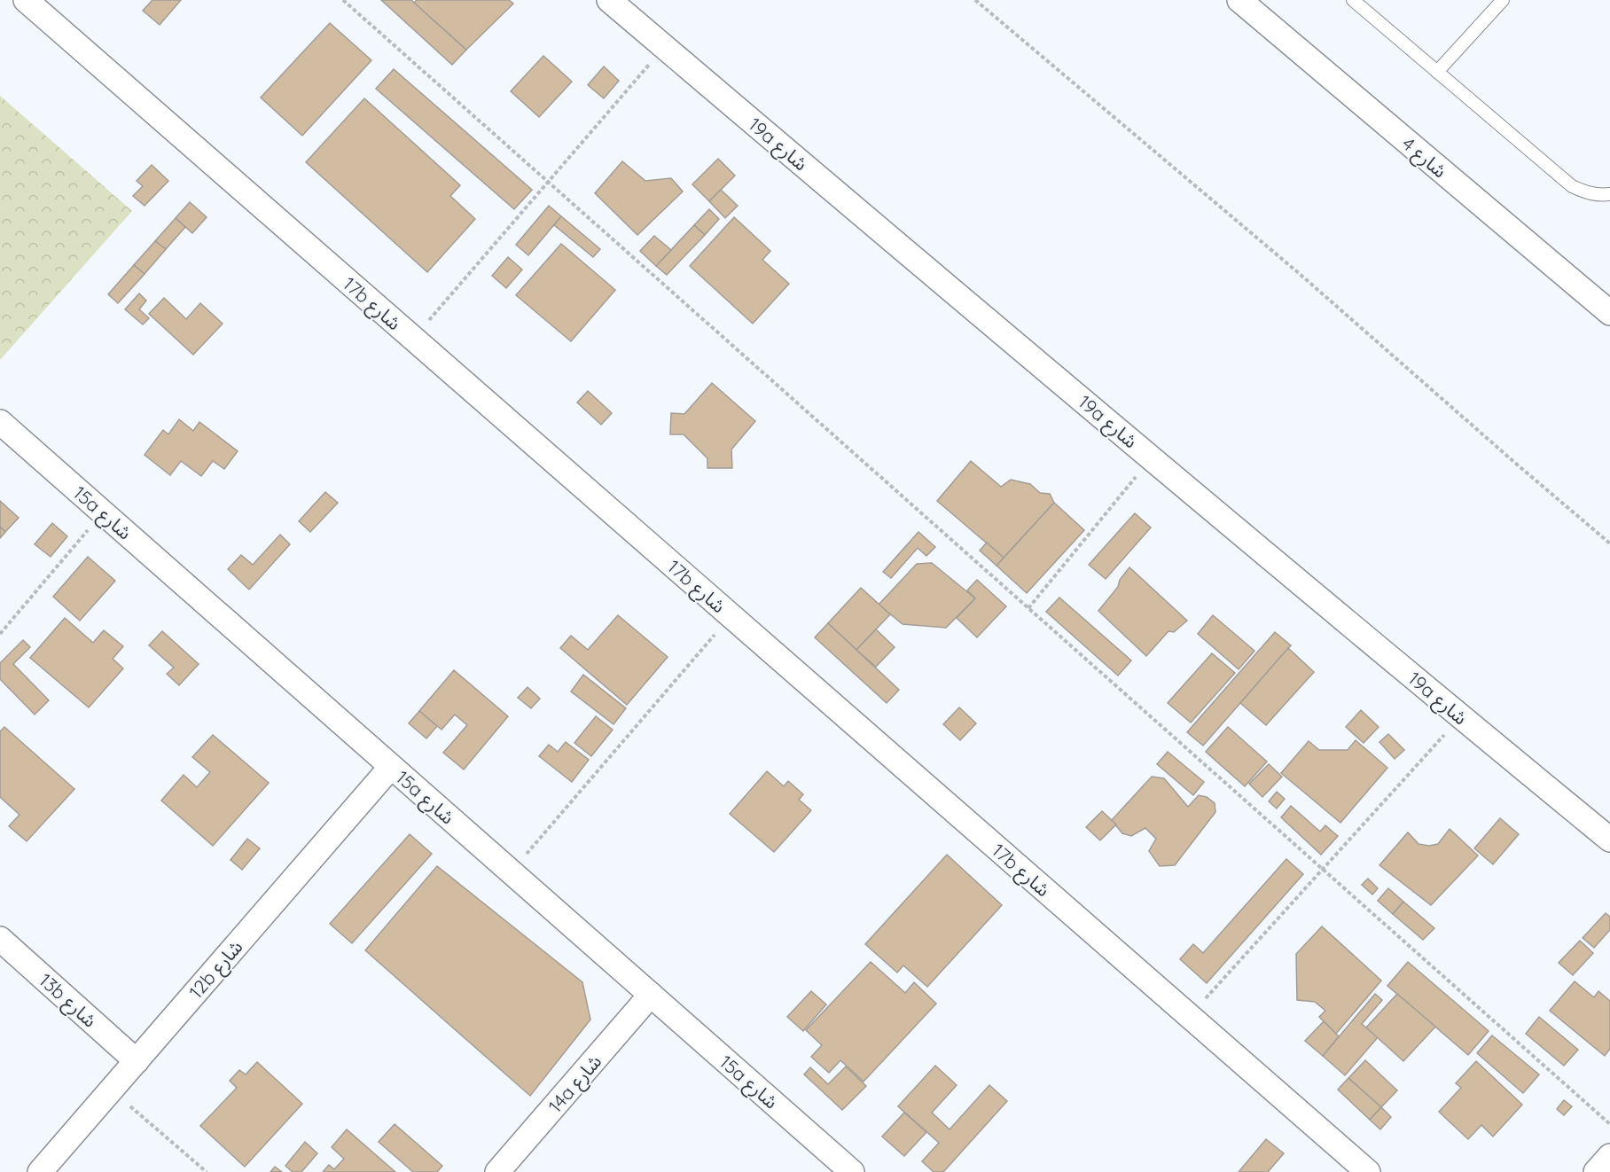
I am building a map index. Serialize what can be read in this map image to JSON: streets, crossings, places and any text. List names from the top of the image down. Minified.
{"streets":{"street":["19a شارع","شارع 4","17b شارع","15a شارع","12b شارع","13b شارع","14a شارع"]},"crossings":[["15a شارع","12b شارع"],["15a شارع","14a شارع"],["12b شارع","13b شارع"]]}
